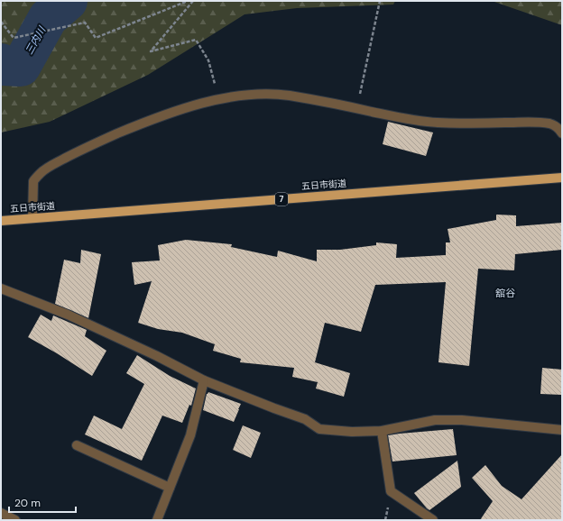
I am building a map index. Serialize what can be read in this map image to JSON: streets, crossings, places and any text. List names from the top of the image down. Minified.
{"streets":{"main road":["五日市街道","7"]},"districts":["舘谷"],"water":["三内川"],"scale_bar":"20 m"}
